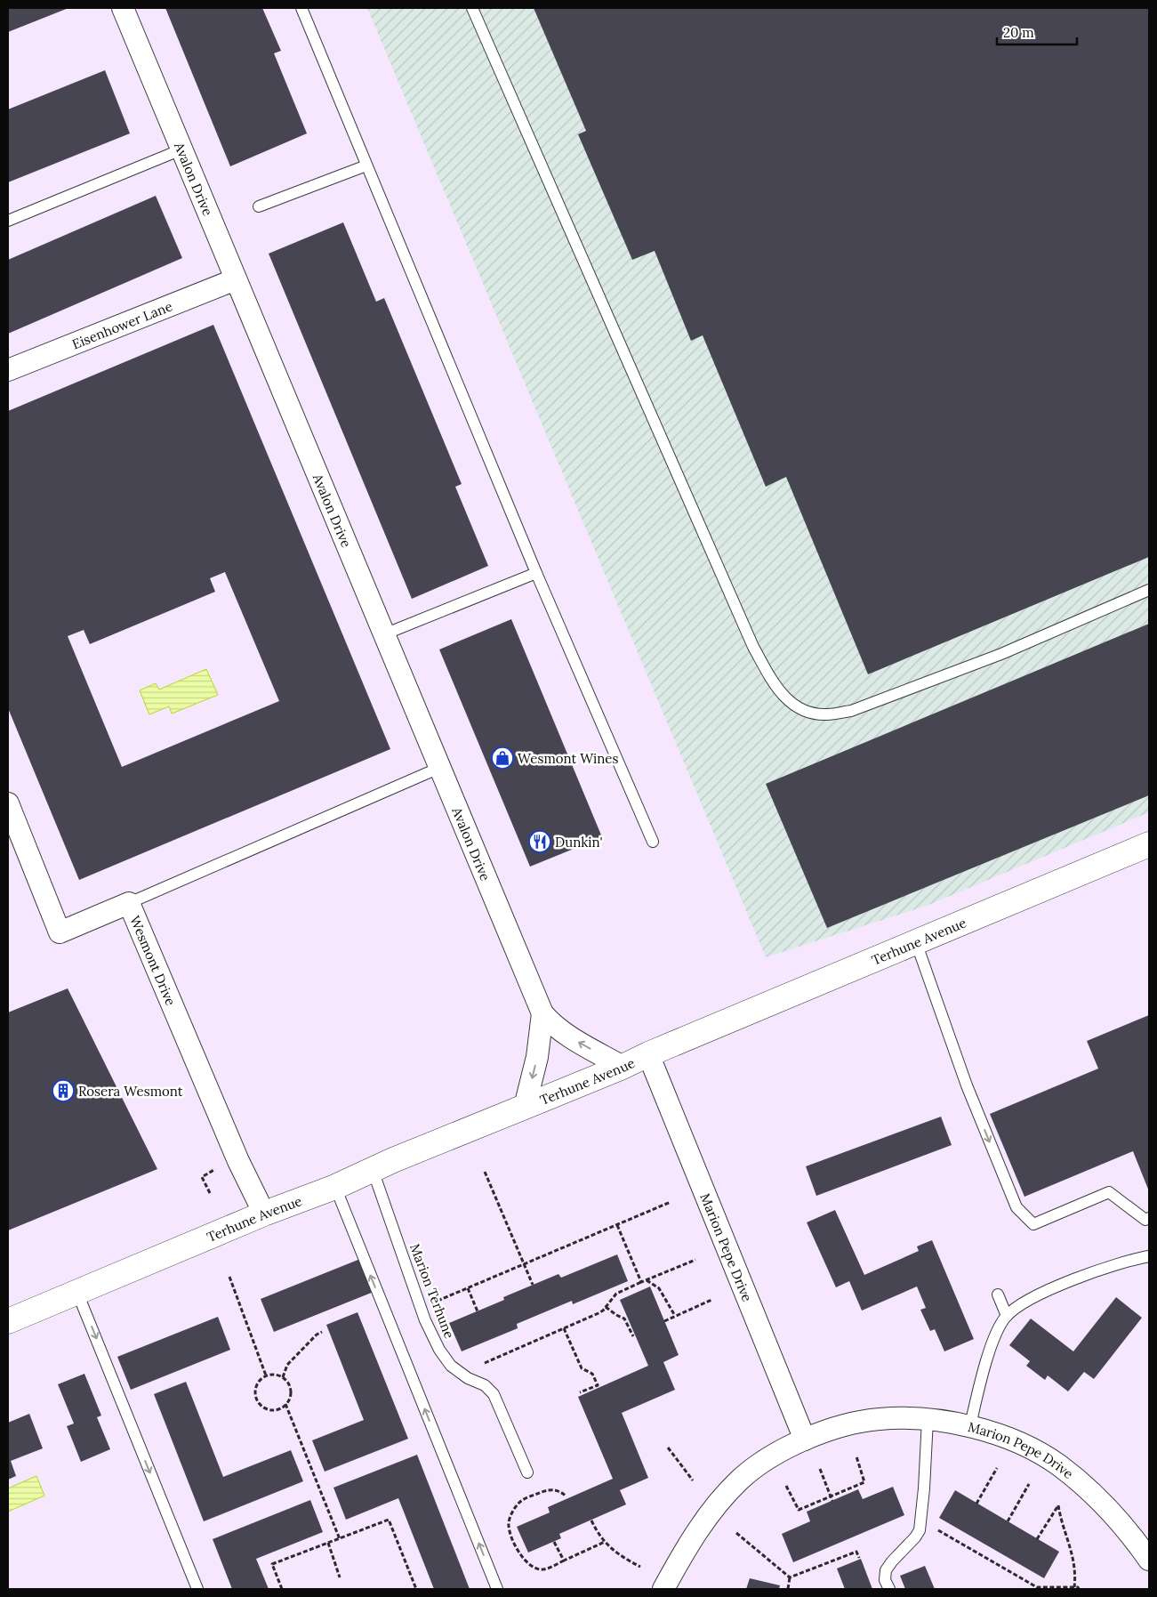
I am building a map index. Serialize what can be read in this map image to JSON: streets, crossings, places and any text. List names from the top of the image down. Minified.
{"streets":{"street":["Avalon Drive","Eisenhower Lane","Terhune Avenue","Wesmont Drive","Marion Pepe Drive"],"lane":["Marion Terhune"]},"crossings":[["Avalon Drive","Eisenhower Lane"],["Avalon Drive","Terhune Avenue"],["Terhune Avenue","Wesmont Drive"],["Terhune Avenue","Marion Pepe Drive"],["Terhune Avenue","Marion Terhune"]],"places":{"shop":["Wesmont Wines"],"restaurant":["Dunkin'"],"building":["Rosera Wesmont"]},"scale_bar":"20 m"}
